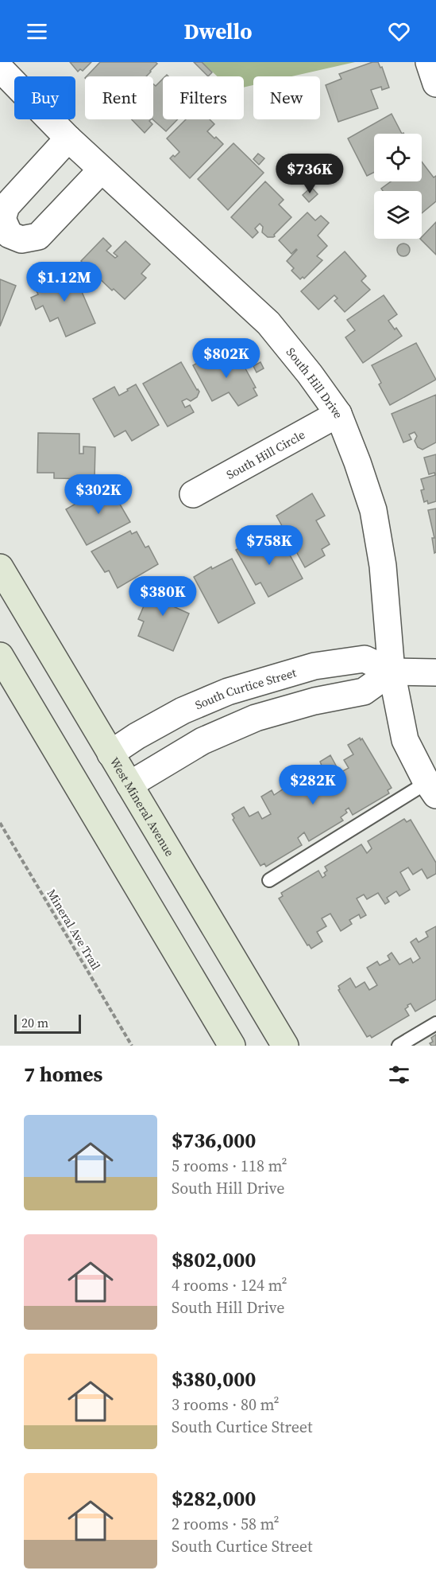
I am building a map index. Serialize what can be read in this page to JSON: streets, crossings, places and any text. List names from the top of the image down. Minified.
{"streets":{"main road":["West Mineral Avenue"],"street":["South Hill Drive","South Hill Circle","South Curtice Street"],"path":["Mineral Ave Trail"]},"crossings":[["South Hill Drive","South Hill Circle"],["South Hill Drive","South Curtice Street"],["South Curtice Street","West Mineral Avenue"]],"scale_bar":"20 m","page":{"header":"Dwello","chip":["Buy","Rent","Filters","New"],"price":["$736K","$1.12M","$802K","$302K","$758K","$380K","$282K"],"scale":"20 m","heading":"7 homes","list":[{"name":"$736,000","note":"5 rooms · 118 m² · South Hill Drive"},{"name":"$802,000","note":"4 rooms · 124 m² · South Hill Drive"},{"name":"$380,000","note":"3 rooms · 80 m² · South Curtice Street"},{"name":"$282,000","note":"2 rooms · 58 m² · South Curtice Street"}]}}
